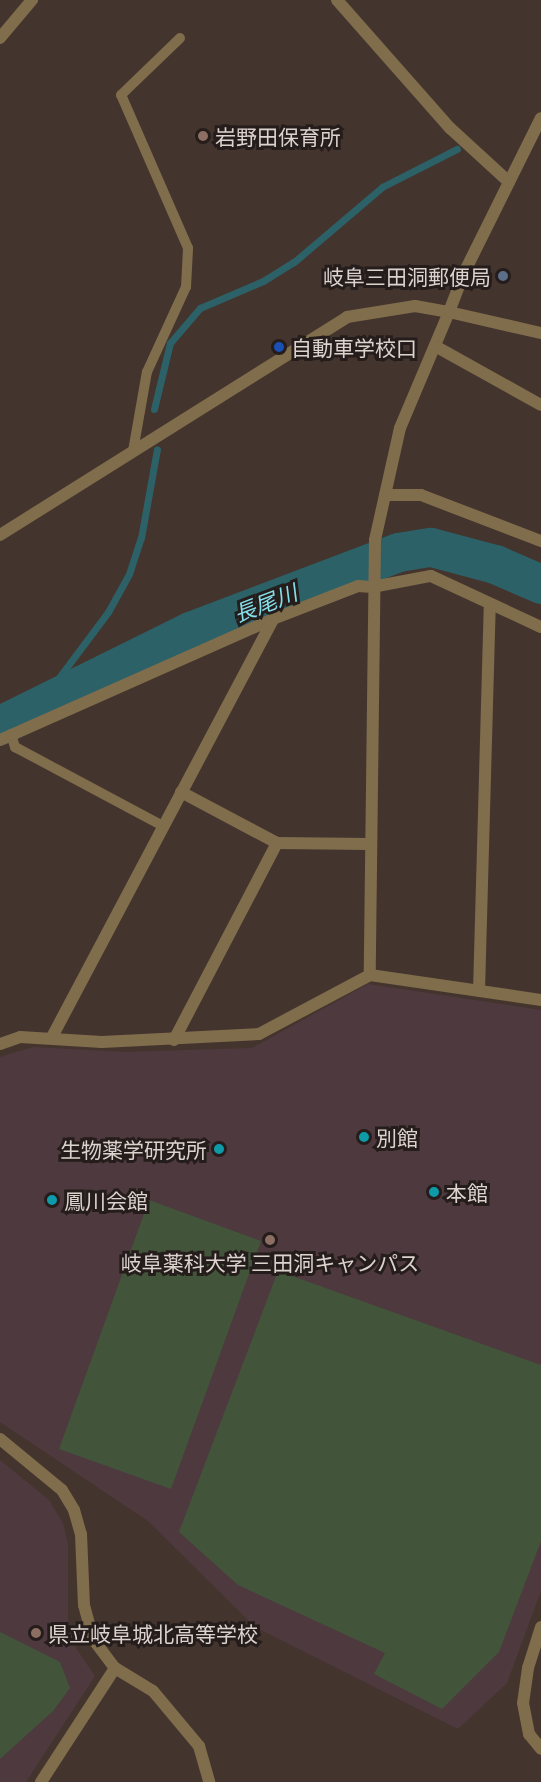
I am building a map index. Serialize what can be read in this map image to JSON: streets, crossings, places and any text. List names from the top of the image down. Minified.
{"water":["長尾川"],"places":["岩野田保育所","岐阜三田洞郵便局","自動車学校口","別館","生物薬学研究所","本館","鳳川会館","岐阜薬科大学 三田洞キャンパス","県立岐阜城北高等学校"]}
